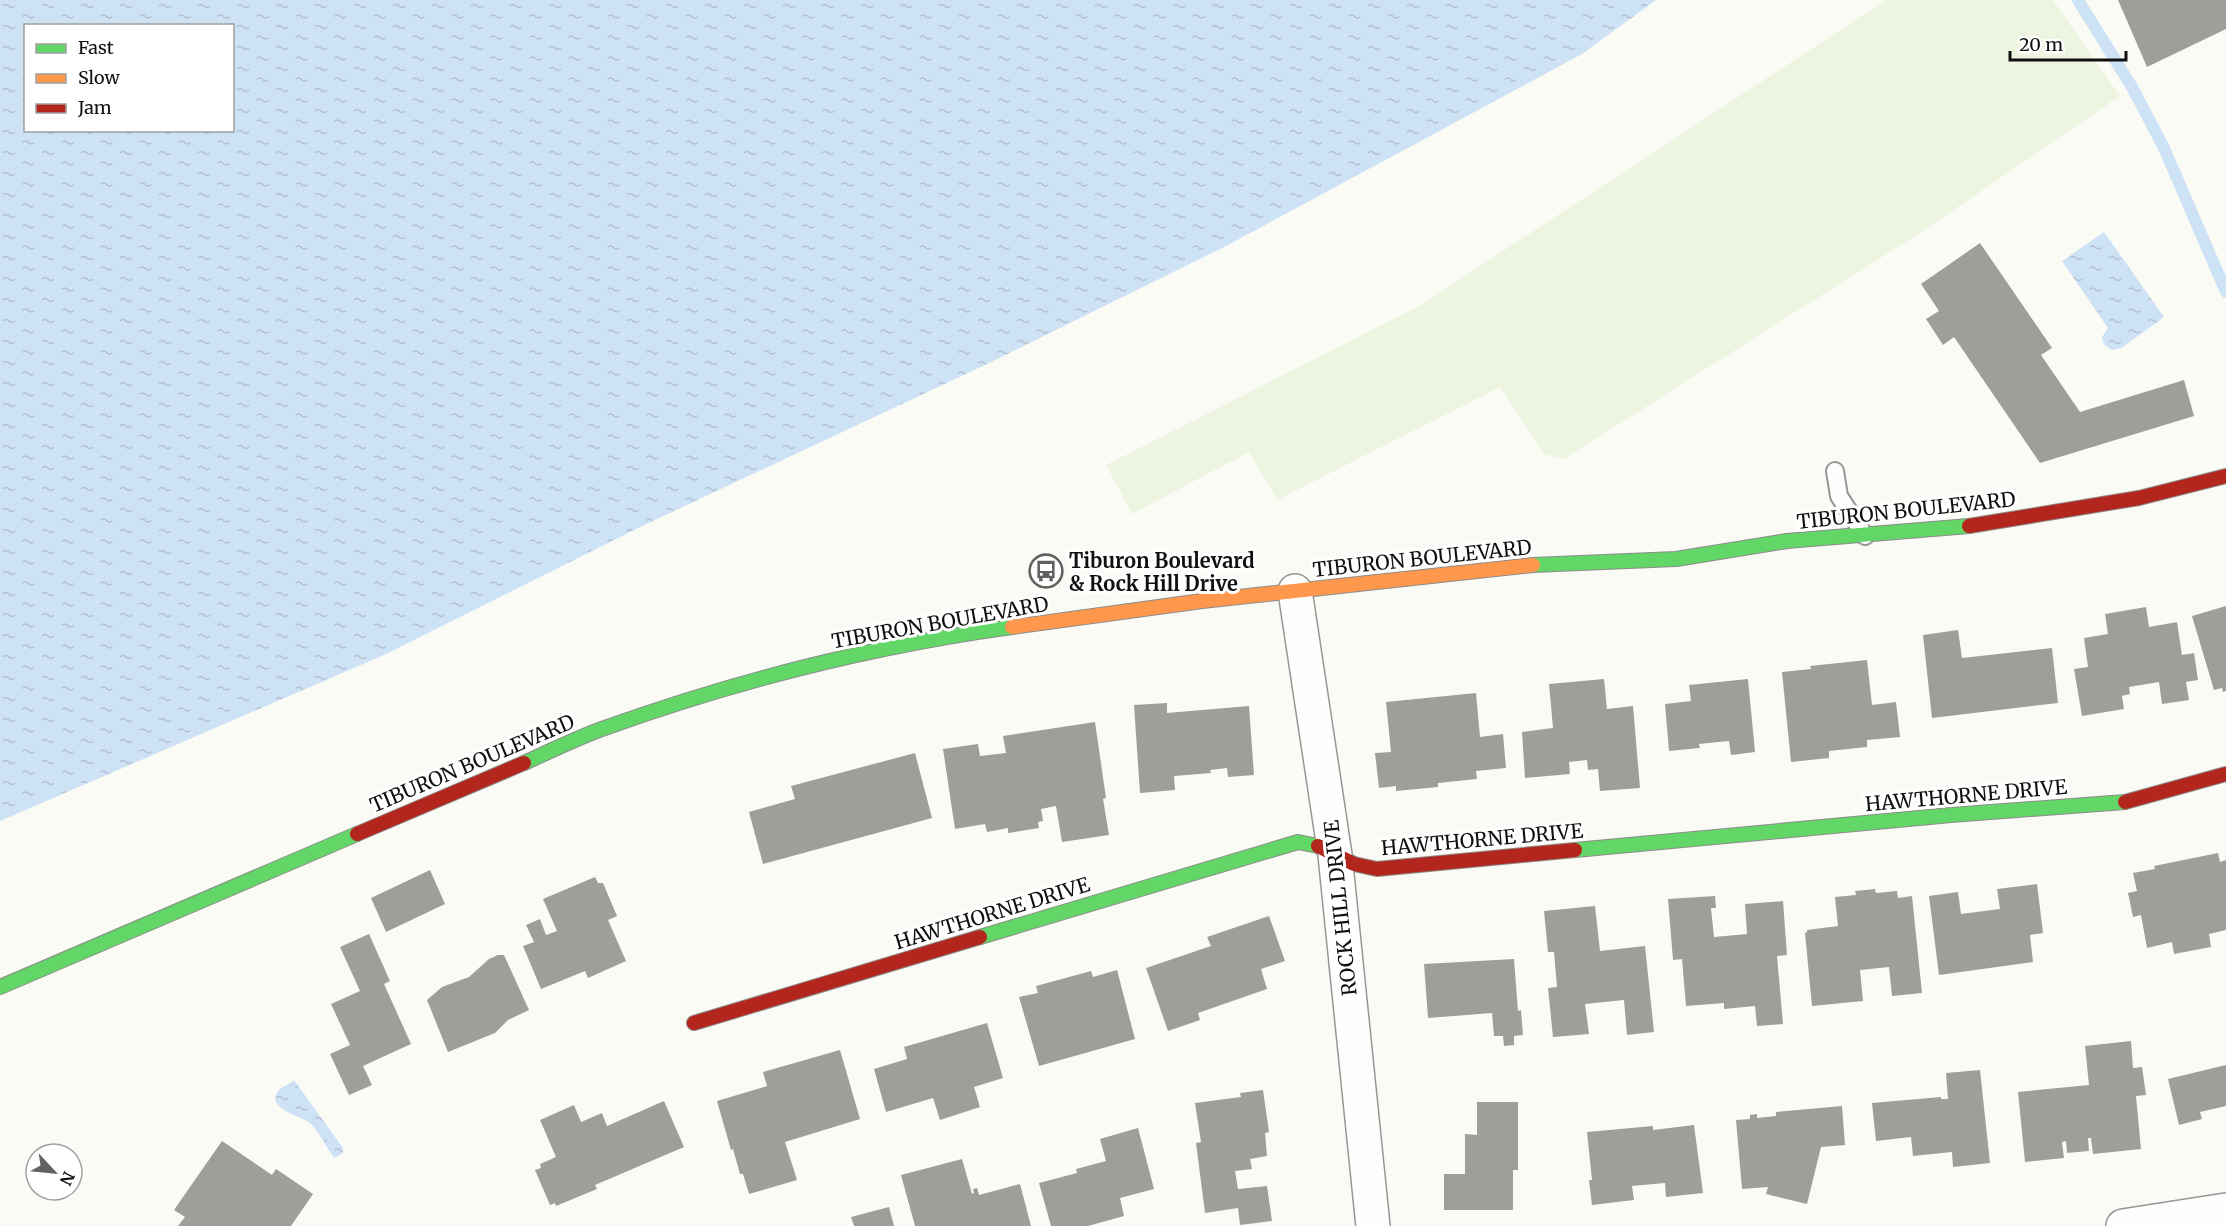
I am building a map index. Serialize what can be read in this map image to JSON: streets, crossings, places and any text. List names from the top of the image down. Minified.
{"streets":{"main road":["TIBURON BOULEVARD","HAWTHORNE DRIVE"],"street":["ROCK HILL DRIVE"]},"crossings":[["TIBURON BOULEVARD","ROCK HILL DRIVE"],["HAWTHORNE DRIVE","ROCK HILL DRIVE"]],"places":{"bus stop":["Tiburon Boulevard & Rock Hill Drive"]},"legend":["Fast","Slow","Jam"],"scale_bar":"20 m","north":"bottom right"}
